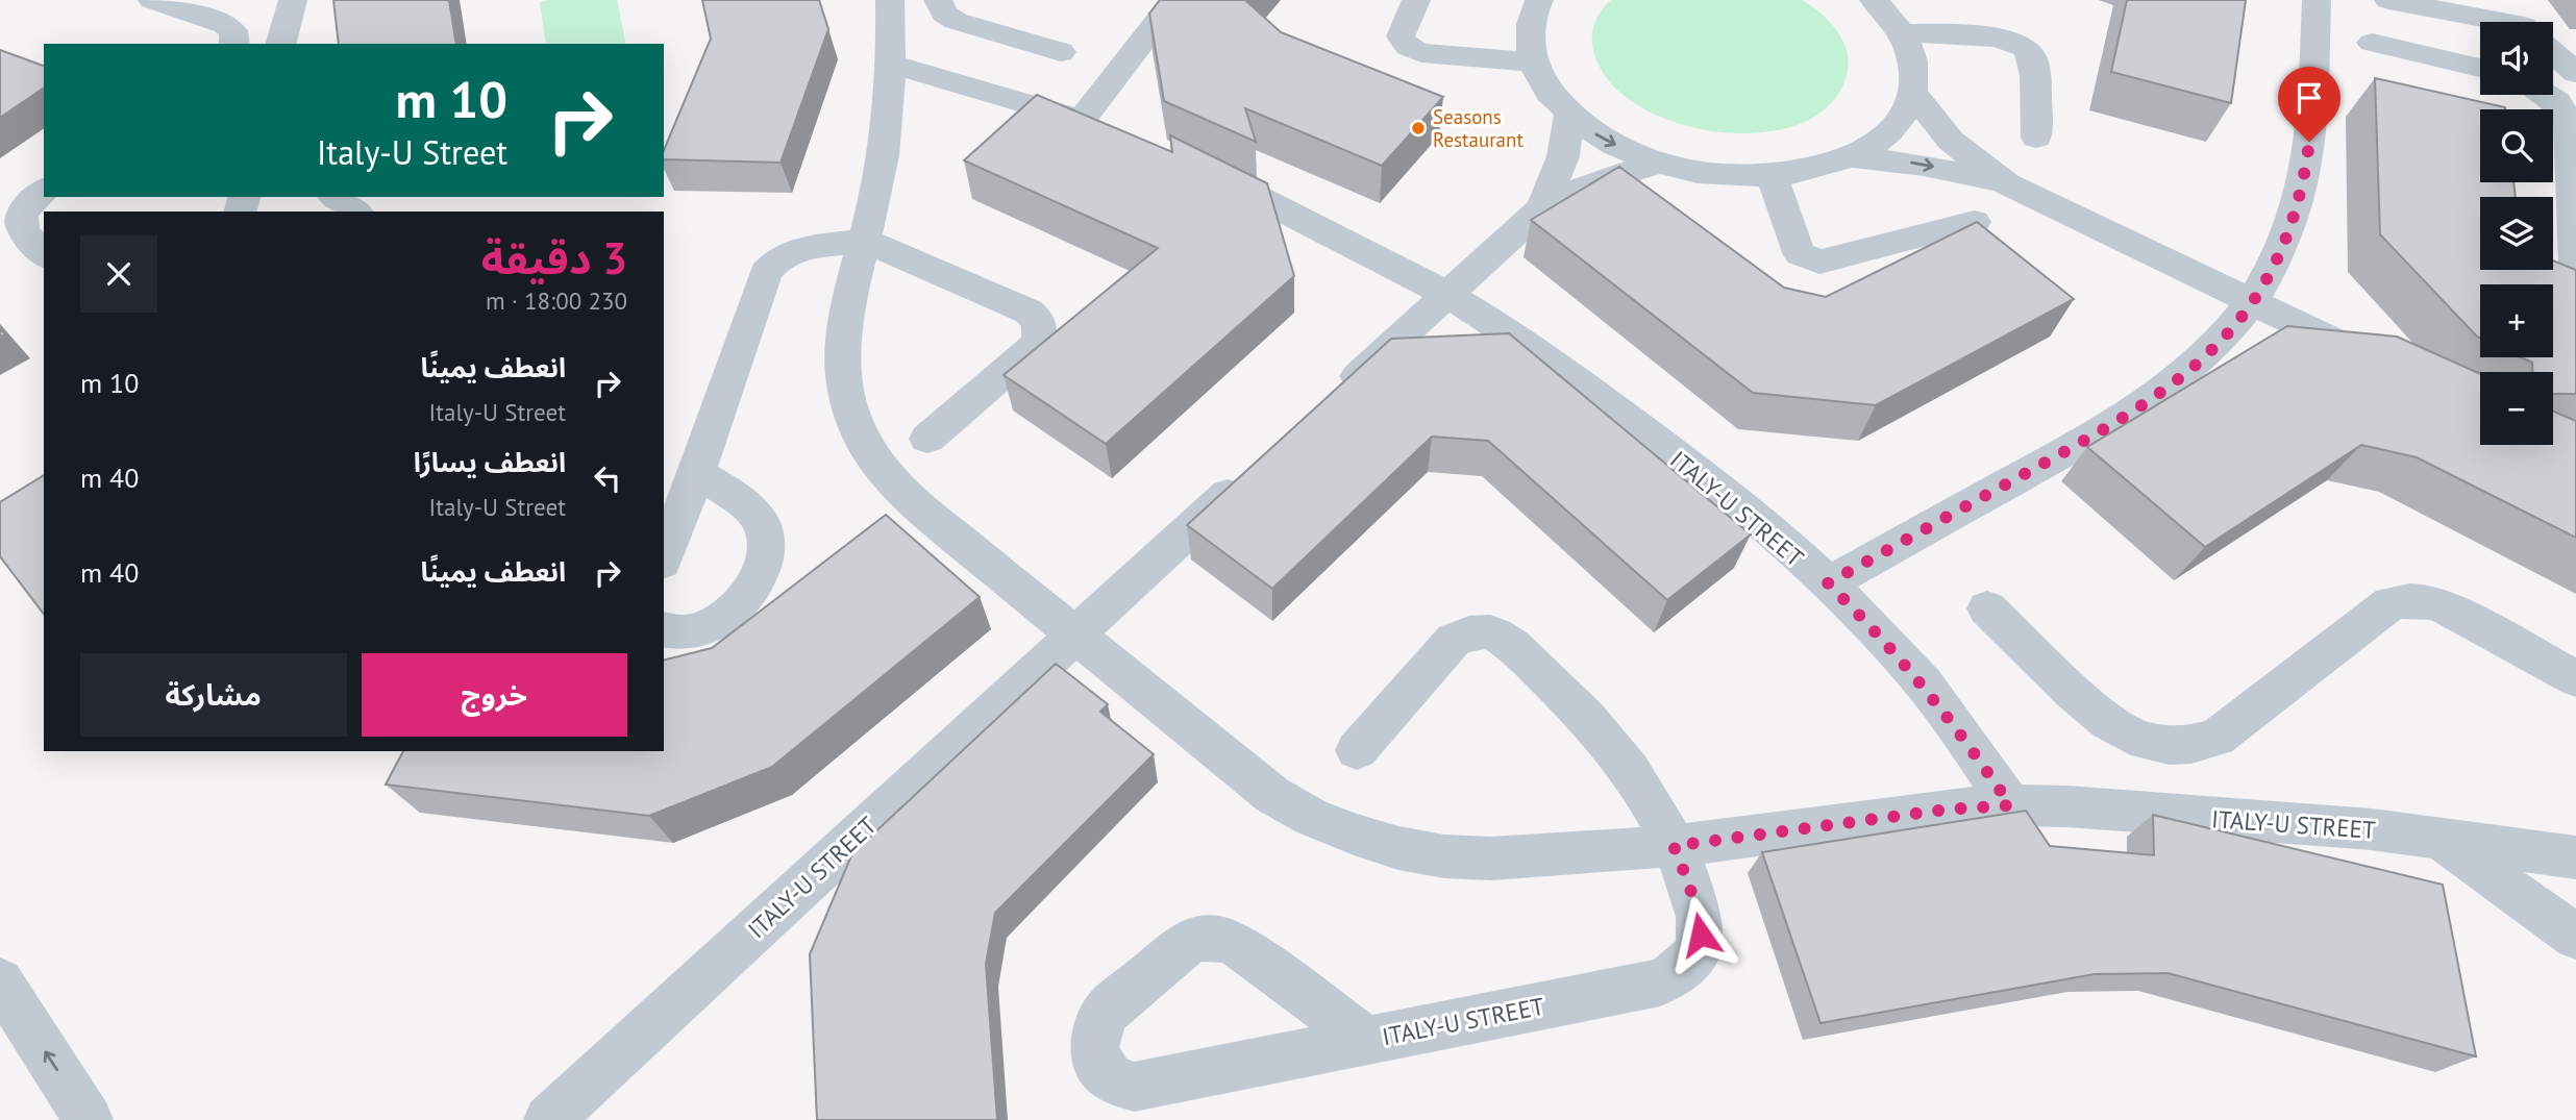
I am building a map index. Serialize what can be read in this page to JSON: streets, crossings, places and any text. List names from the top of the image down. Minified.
{"streets":{"street":["ITALY-U STREET"]},"places":["Seasons Restaurant"],"page":{"map_buttons":["+","−"],"turn":["10 m","Italy-U Street"],"heading":["3 دقيقة","230 m · 18:00"],"list":[{"name":"انعطف يمينًا","note":"Italy-U Street","value":"10 m"},{"name":"انعطف يسارًا","note":"Italy-U Street","value":"40 m"},{"name":"انعطف يمينًا","value":"40 m"}],"buttons":["خروج","مشاركة"]}}
